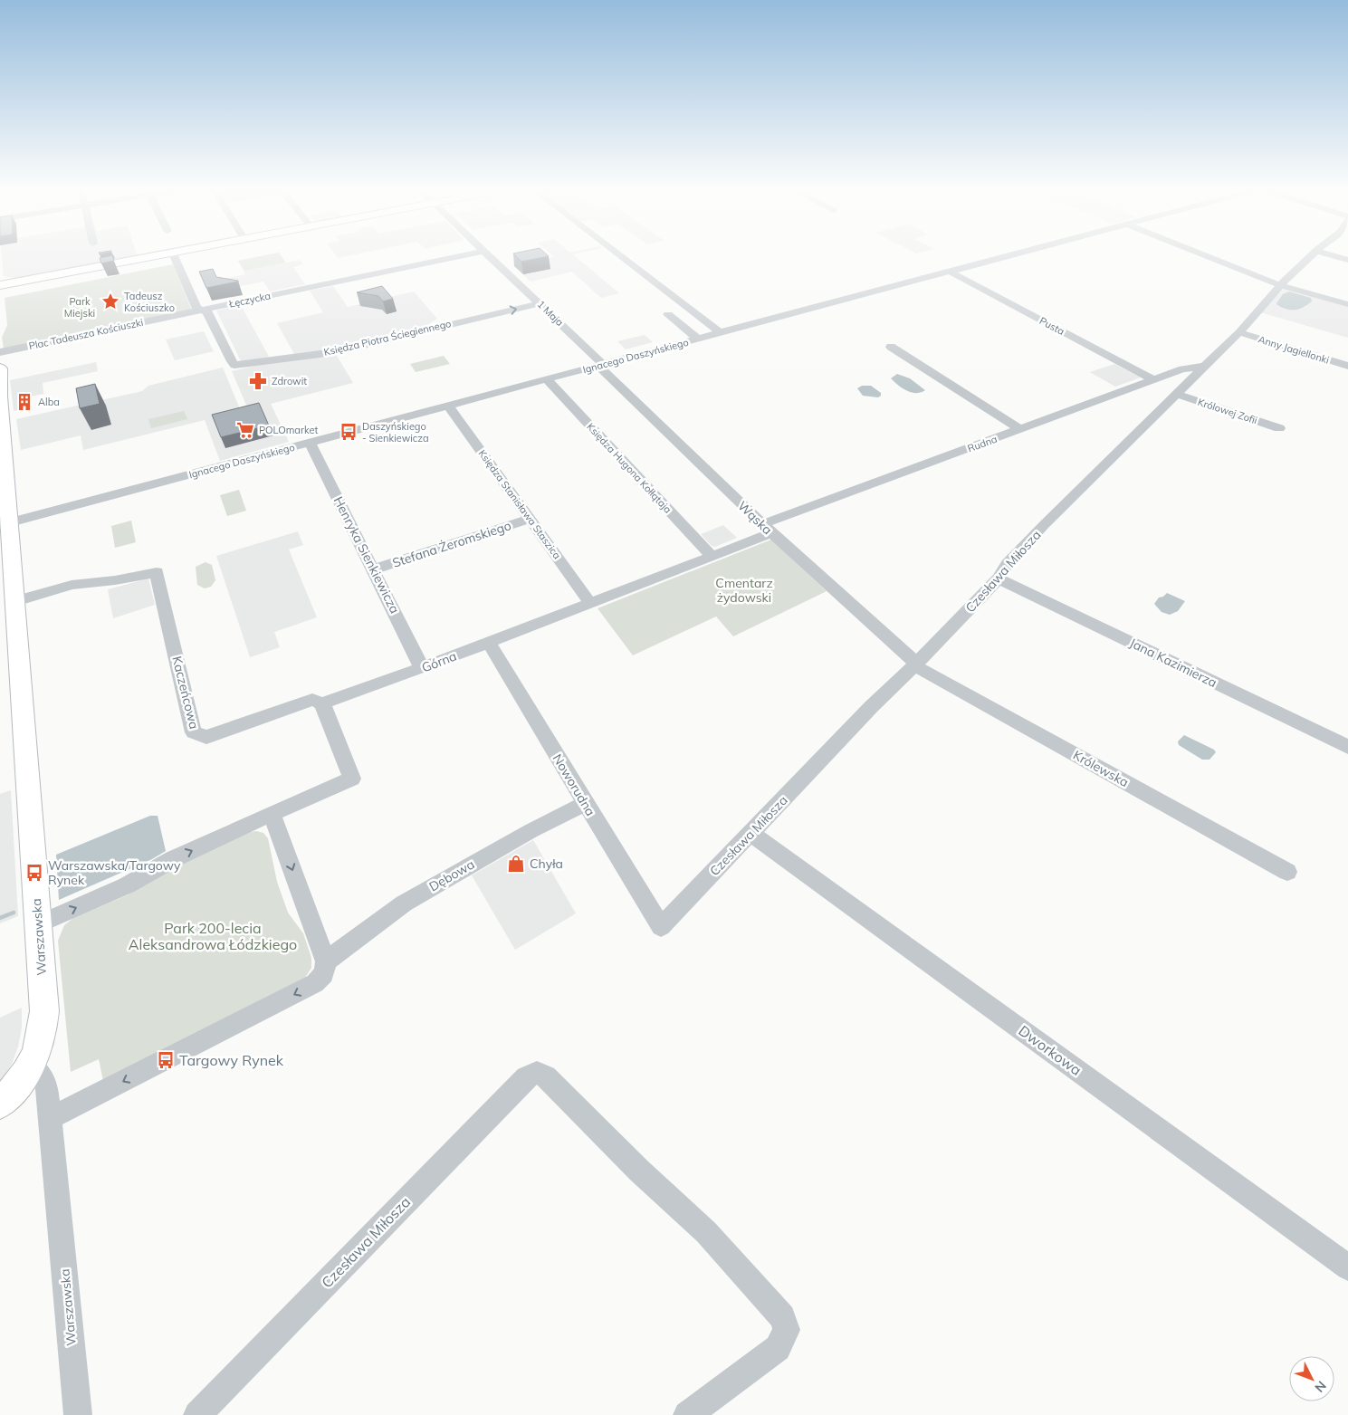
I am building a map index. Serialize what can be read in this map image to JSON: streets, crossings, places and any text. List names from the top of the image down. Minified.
{"streets":{"main road":["Warszawska"],"street":["Łęczycka","1 Maja","Pusta","Plac Tadeusza Kościuszki","Księdza Piotra Ściegiennego","Anny Jagiellonki","Ignacego Daszyńskiego","Królowej Zofii","Rudna","Księdza Hugona Kołłątaja","Księdza Stanisława Staszica","Wąska","Stefana Żeromskiego","Henryka Sienkiewicza","Czesława Miłosza","Górna","Jana Kazimierza","Kaczeńcowa","Królewska","Noworudna","Dębowa","Dworkowa"]},"crossings":[["Łęczycka","Plac Tadeusza Kościuszki"],["Łęczycka","Księdza Piotra Ściegiennego"],["1 Maja","Księdza Piotra Ściegiennego"],["1 Maja","Ignacego Daszyńskiego"],["1 Maja","Wąska"],["Pusta","Ignacego Daszyńskiego"],["Pusta","Rudna"],["Plac Tadeusza Kościuszki","Księdza Piotra Ściegiennego"],["Anny Jagiellonki","Czesława Miłosza"],["Ignacego Daszyńskiego","Księdza Hugona Kołłątaja"],["Ignacego Daszyńskiego","Księdza Stanisława Staszica"],["Ignacego Daszyńskiego","Wąska"],["Ignacego Daszyńskiego","Henryka Sienkiewicza"],["Ignacego Daszyńskiego","Warszawska"],["Królowej Zofii","Czesława Miłosza"],["Rudna","Księdza Hugona Kołłątaja"],["Rudna","Wąska"],["Rudna","Czesława Miłosza"],["Rudna","Górna"],["Księdza Hugona Kołłątaja","Górna"],["Księdza Stanisława Staszica","Stefana Żeromskiego"],["Księdza Stanisława Staszica","Górna"],["Wąska","Czesława Miłosza"],["Wąska","Królewska"],["Stefana Żeromskiego","Henryka Sienkiewicza"],["Henryka Sienkiewicza","Górna"],["Czesława Miłosza","Jana Kazimierza"],["Czesława Miłosza","Królewska"],["Czesława Miłosza","Noworudna"],["Czesława Miłosza","Dworkowa"],["Górna","Kaczeńcowa"],["Górna","Noworudna"],["Kaczeńcowa","Warszawska"],["Noworudna","Dębowa"]],"parks":["Park Miejski","Cmentarz żydowski","Park 200-lecia Aleksandrowa Łódzkiego"],"places":{"place":["Tadeusz Kościuszko"],"pharmacy":["Zdrowit"],"building":["Alba"],"supermarket":["POLOmarket"],"bus stop":["Daszyńskiego - Sienkiewicza","Warszawska/Targowy Rynek","Targowy Rynek"],"shop":["Chyła"]},"north":"bottom right"}
